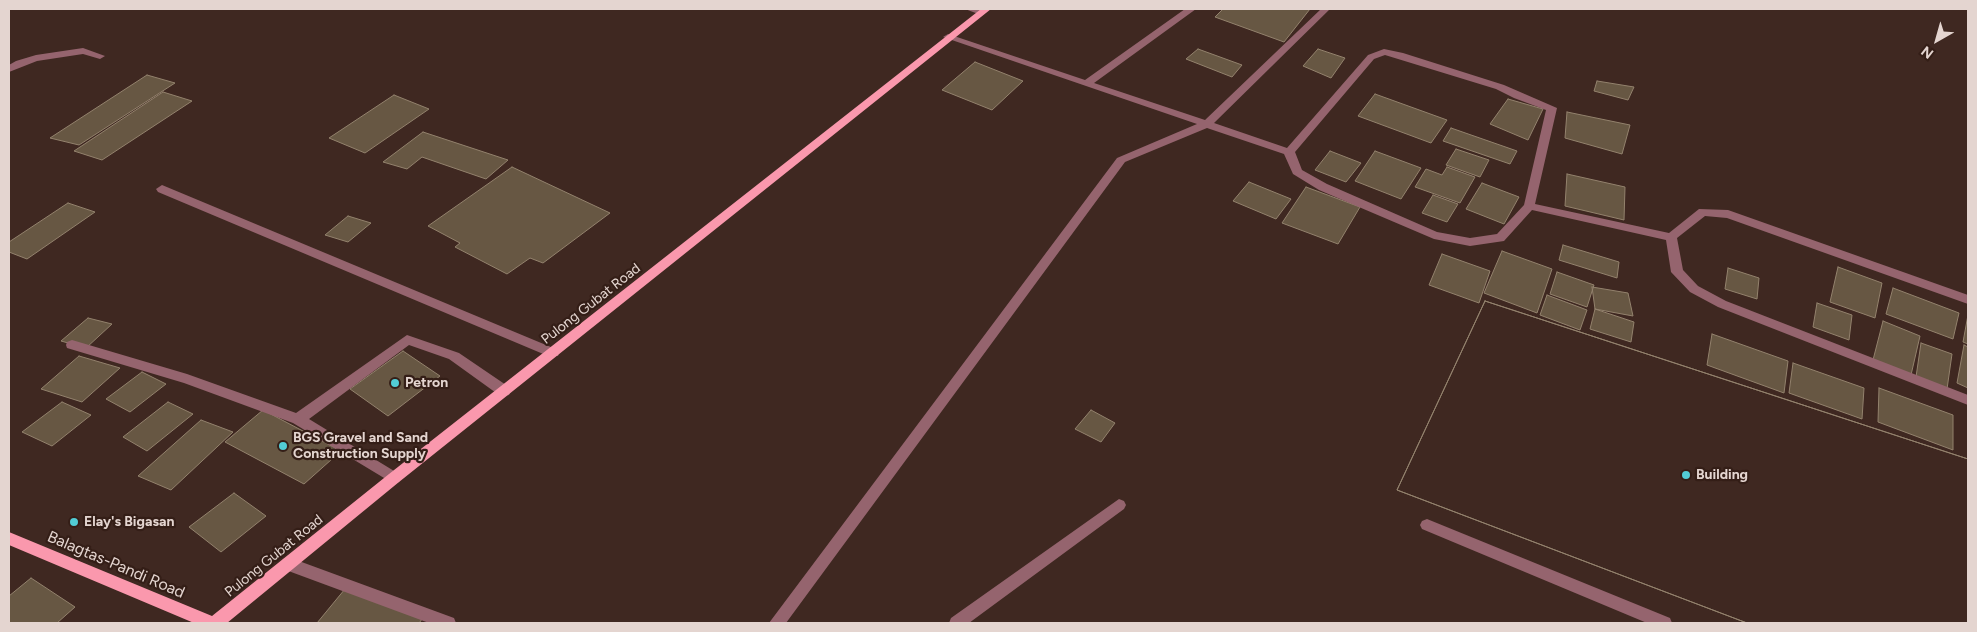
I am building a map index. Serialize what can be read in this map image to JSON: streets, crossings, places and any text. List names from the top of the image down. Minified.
{"streets":{"main road":["Pulong Gubat Road","Balagtas-Pandi Road"]},"places":["Petron","BGS Gravel and Sand Construction Supply","Building","Elay's Bigasan"],"north":"bottom left"}
